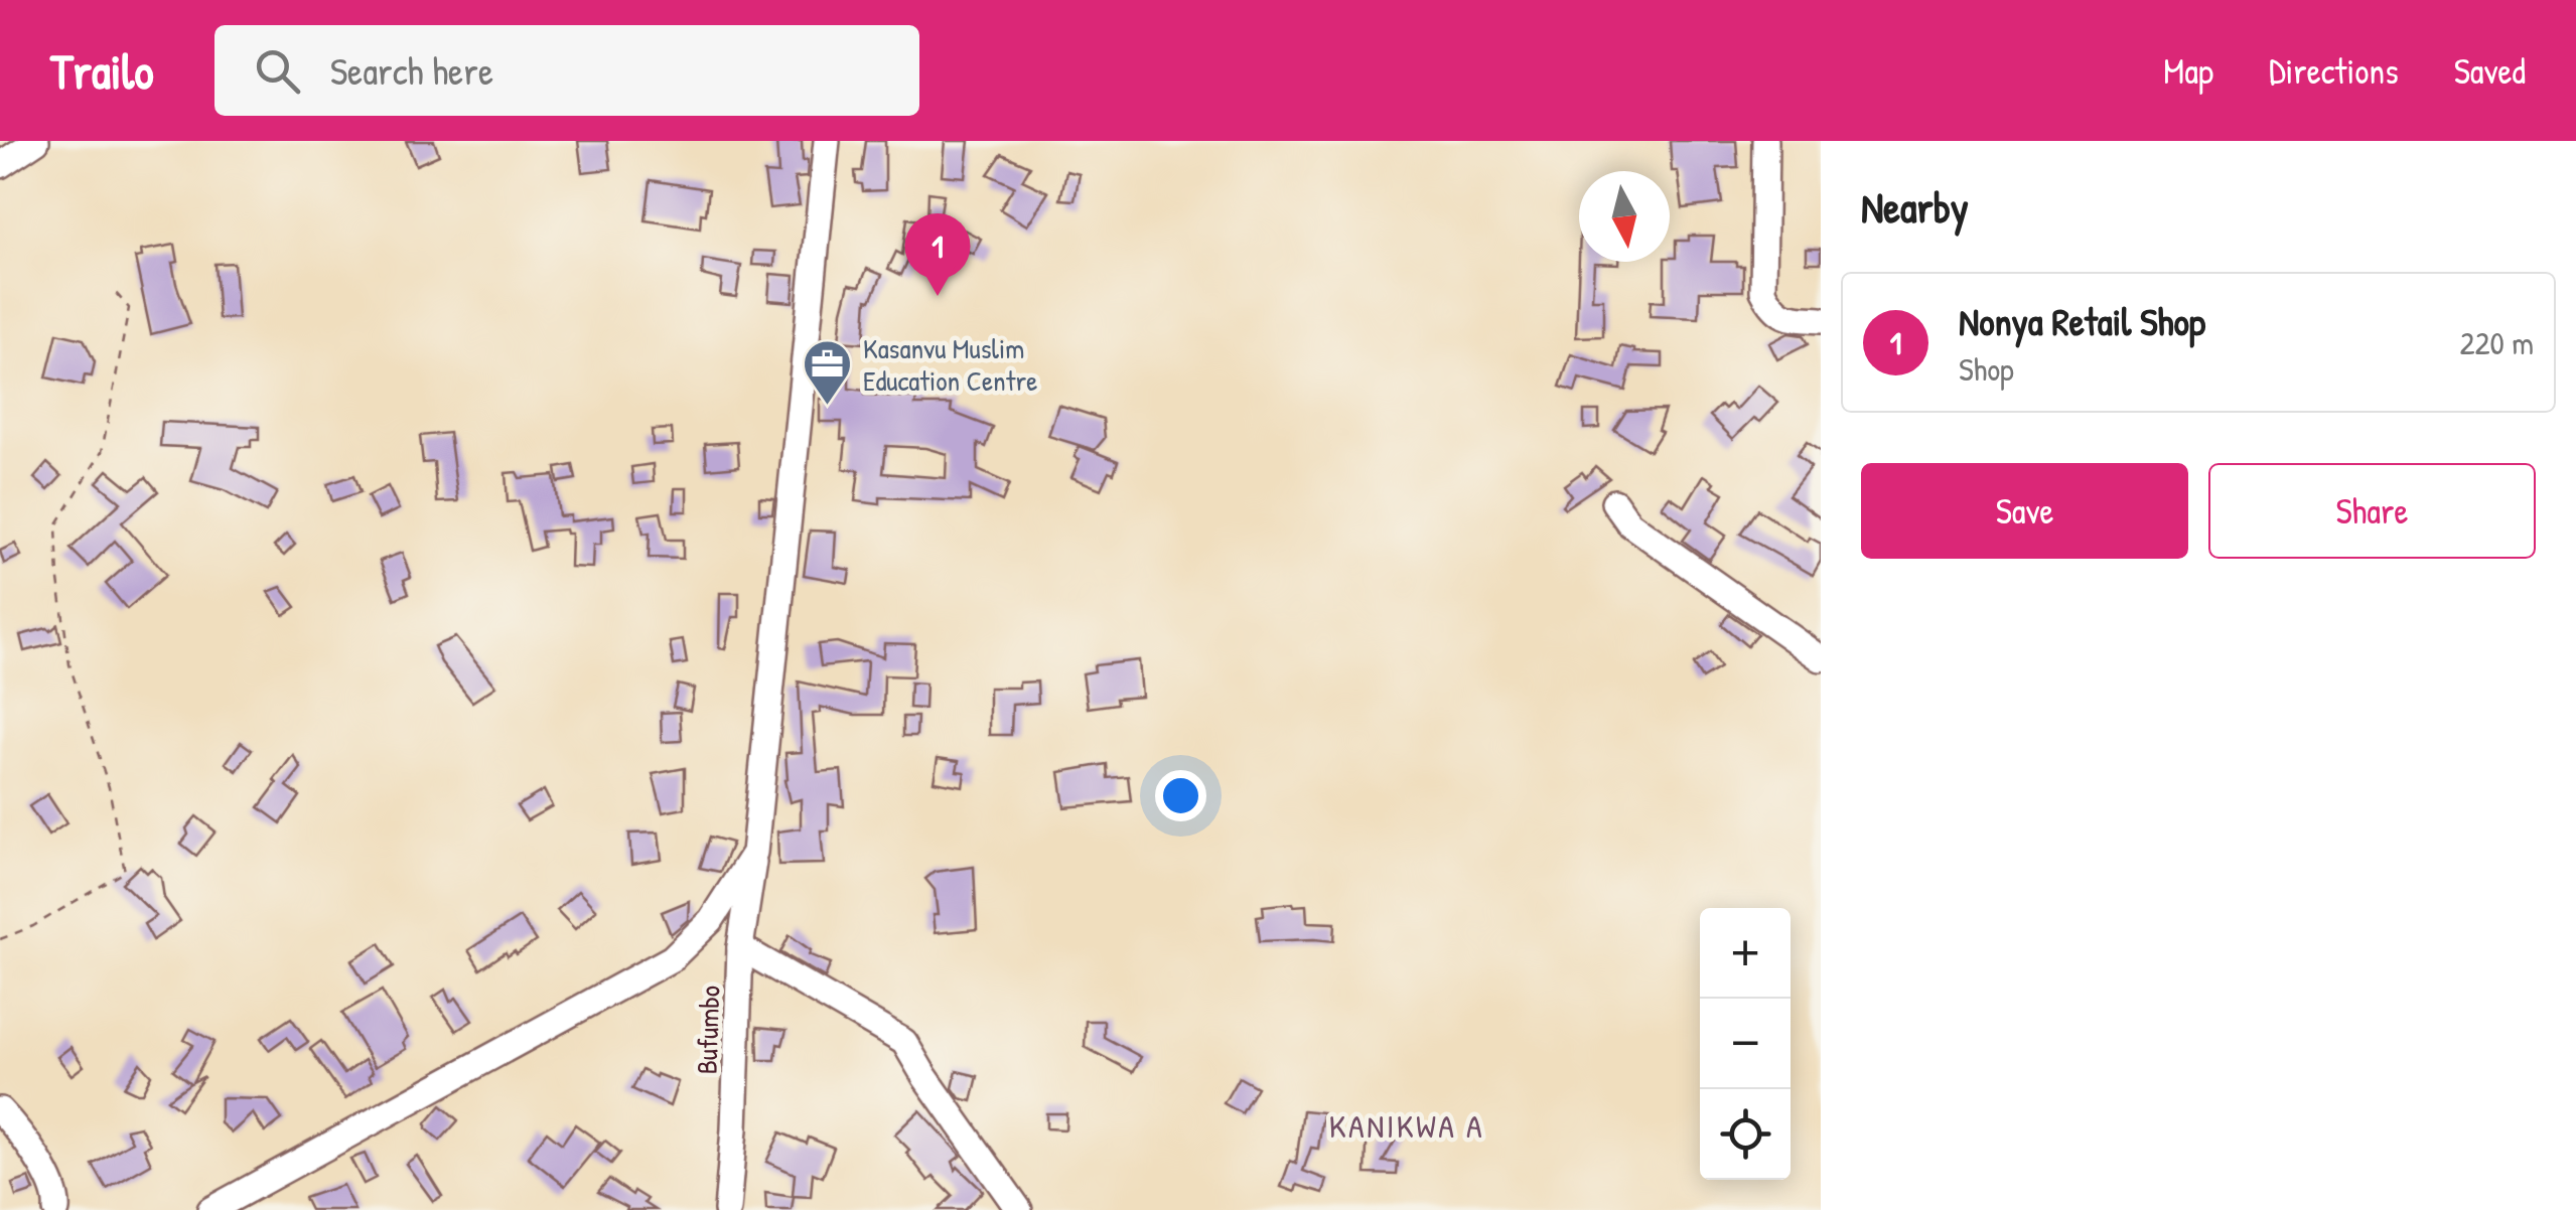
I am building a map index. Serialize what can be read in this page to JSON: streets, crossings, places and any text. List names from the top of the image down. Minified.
{"streets":{"street":["Bufumbo"]},"districts":["KANIKWA A"],"places":{"office":["Kasanvu Muslim Education Centre"]},"north":"bottom","page":{"header":"Trailo","search":"Search here","nav":["Map","Directions","Saved"],"heading":"Nearby","pins":"1","list":[{"mark":"1","name":"Nonya Retail Shop","note":"Shop","value":"220 m"}],"buttons":["Save","Share"],"map_buttons":["+","−"]}}
